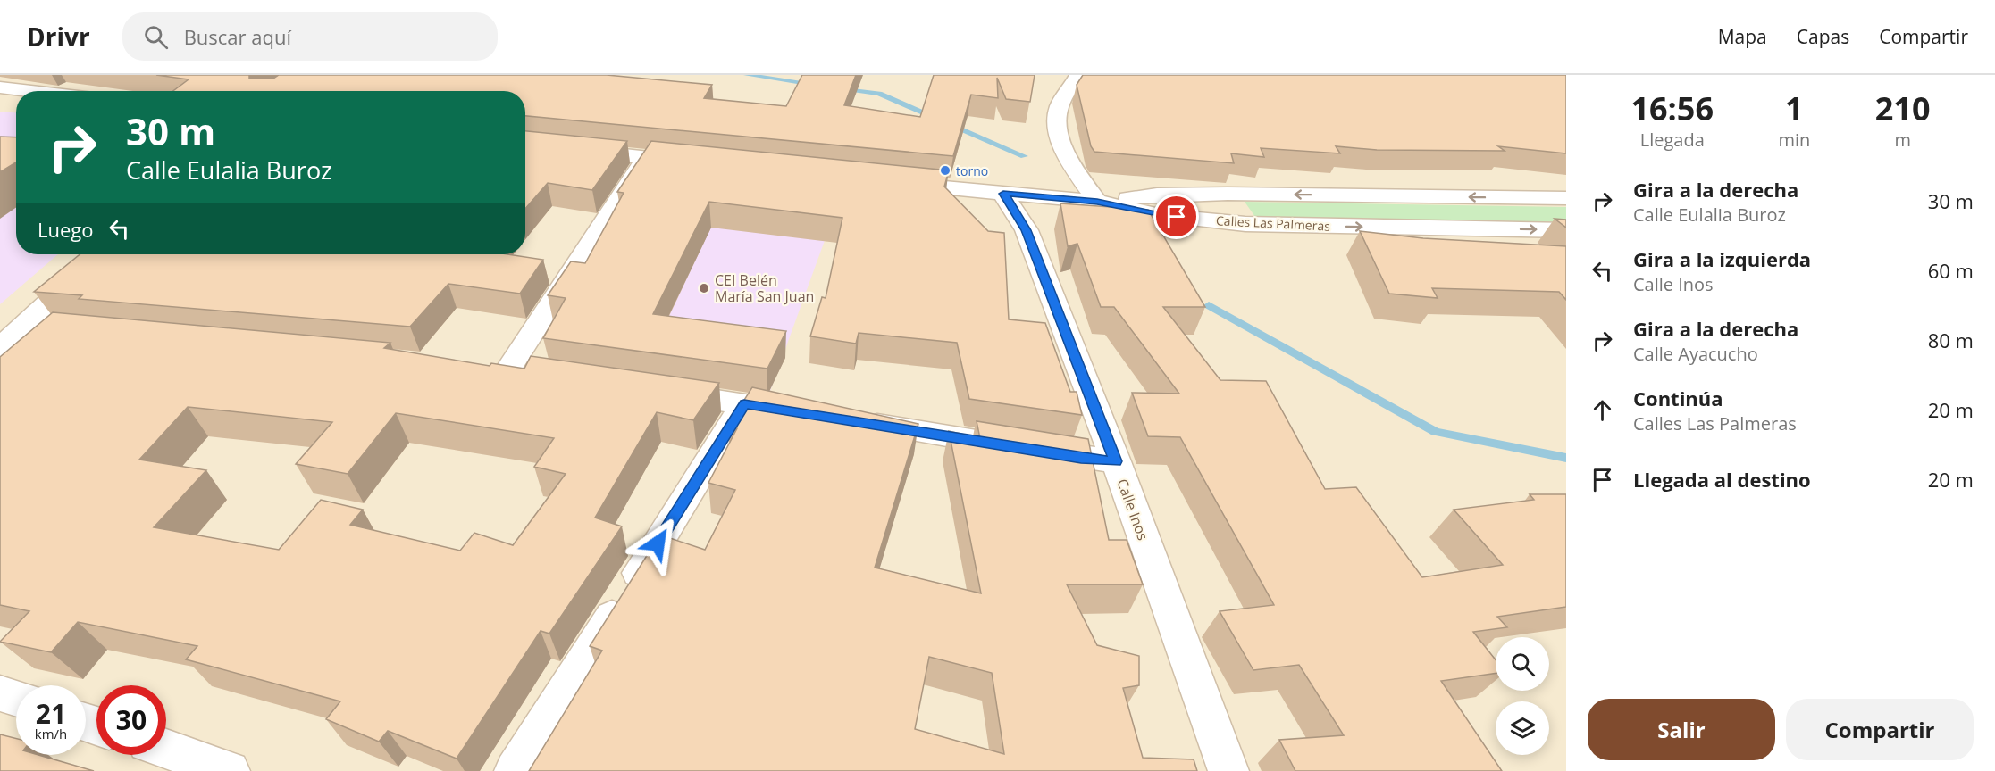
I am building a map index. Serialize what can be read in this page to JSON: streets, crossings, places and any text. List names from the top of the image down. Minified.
{"streets":{"street":["Calles Las Palmeras","Calle Inos"]},"places":["torno","CEI Belén María San Juan"],"page":{"header":"Drivr","search":"Buscar aquí","nav":["Mapa","Capas","Compartir"],"eta":["16:56","Llegada","1","min","210","m"],"turn":["30 m","Calle Eulalia Buroz"],"list":[{"name":"Gira a la derecha","note":"Calle Eulalia Buroz","value":"30 m"},{"name":"Gira a la izquierda","note":"Calle Inos","value":"60 m"},{"name":"Gira a la derecha","note":"Calle Ayacucho","value":"80 m"},{"name":"Continúa","note":"Calles Las Palmeras","value":"20 m"},{"name":"Llegada al destino","value":"20 m"}],"then":"Luego","speed":"21 km/h","limit":"30","buttons":["Salir","Compartir"]}}
